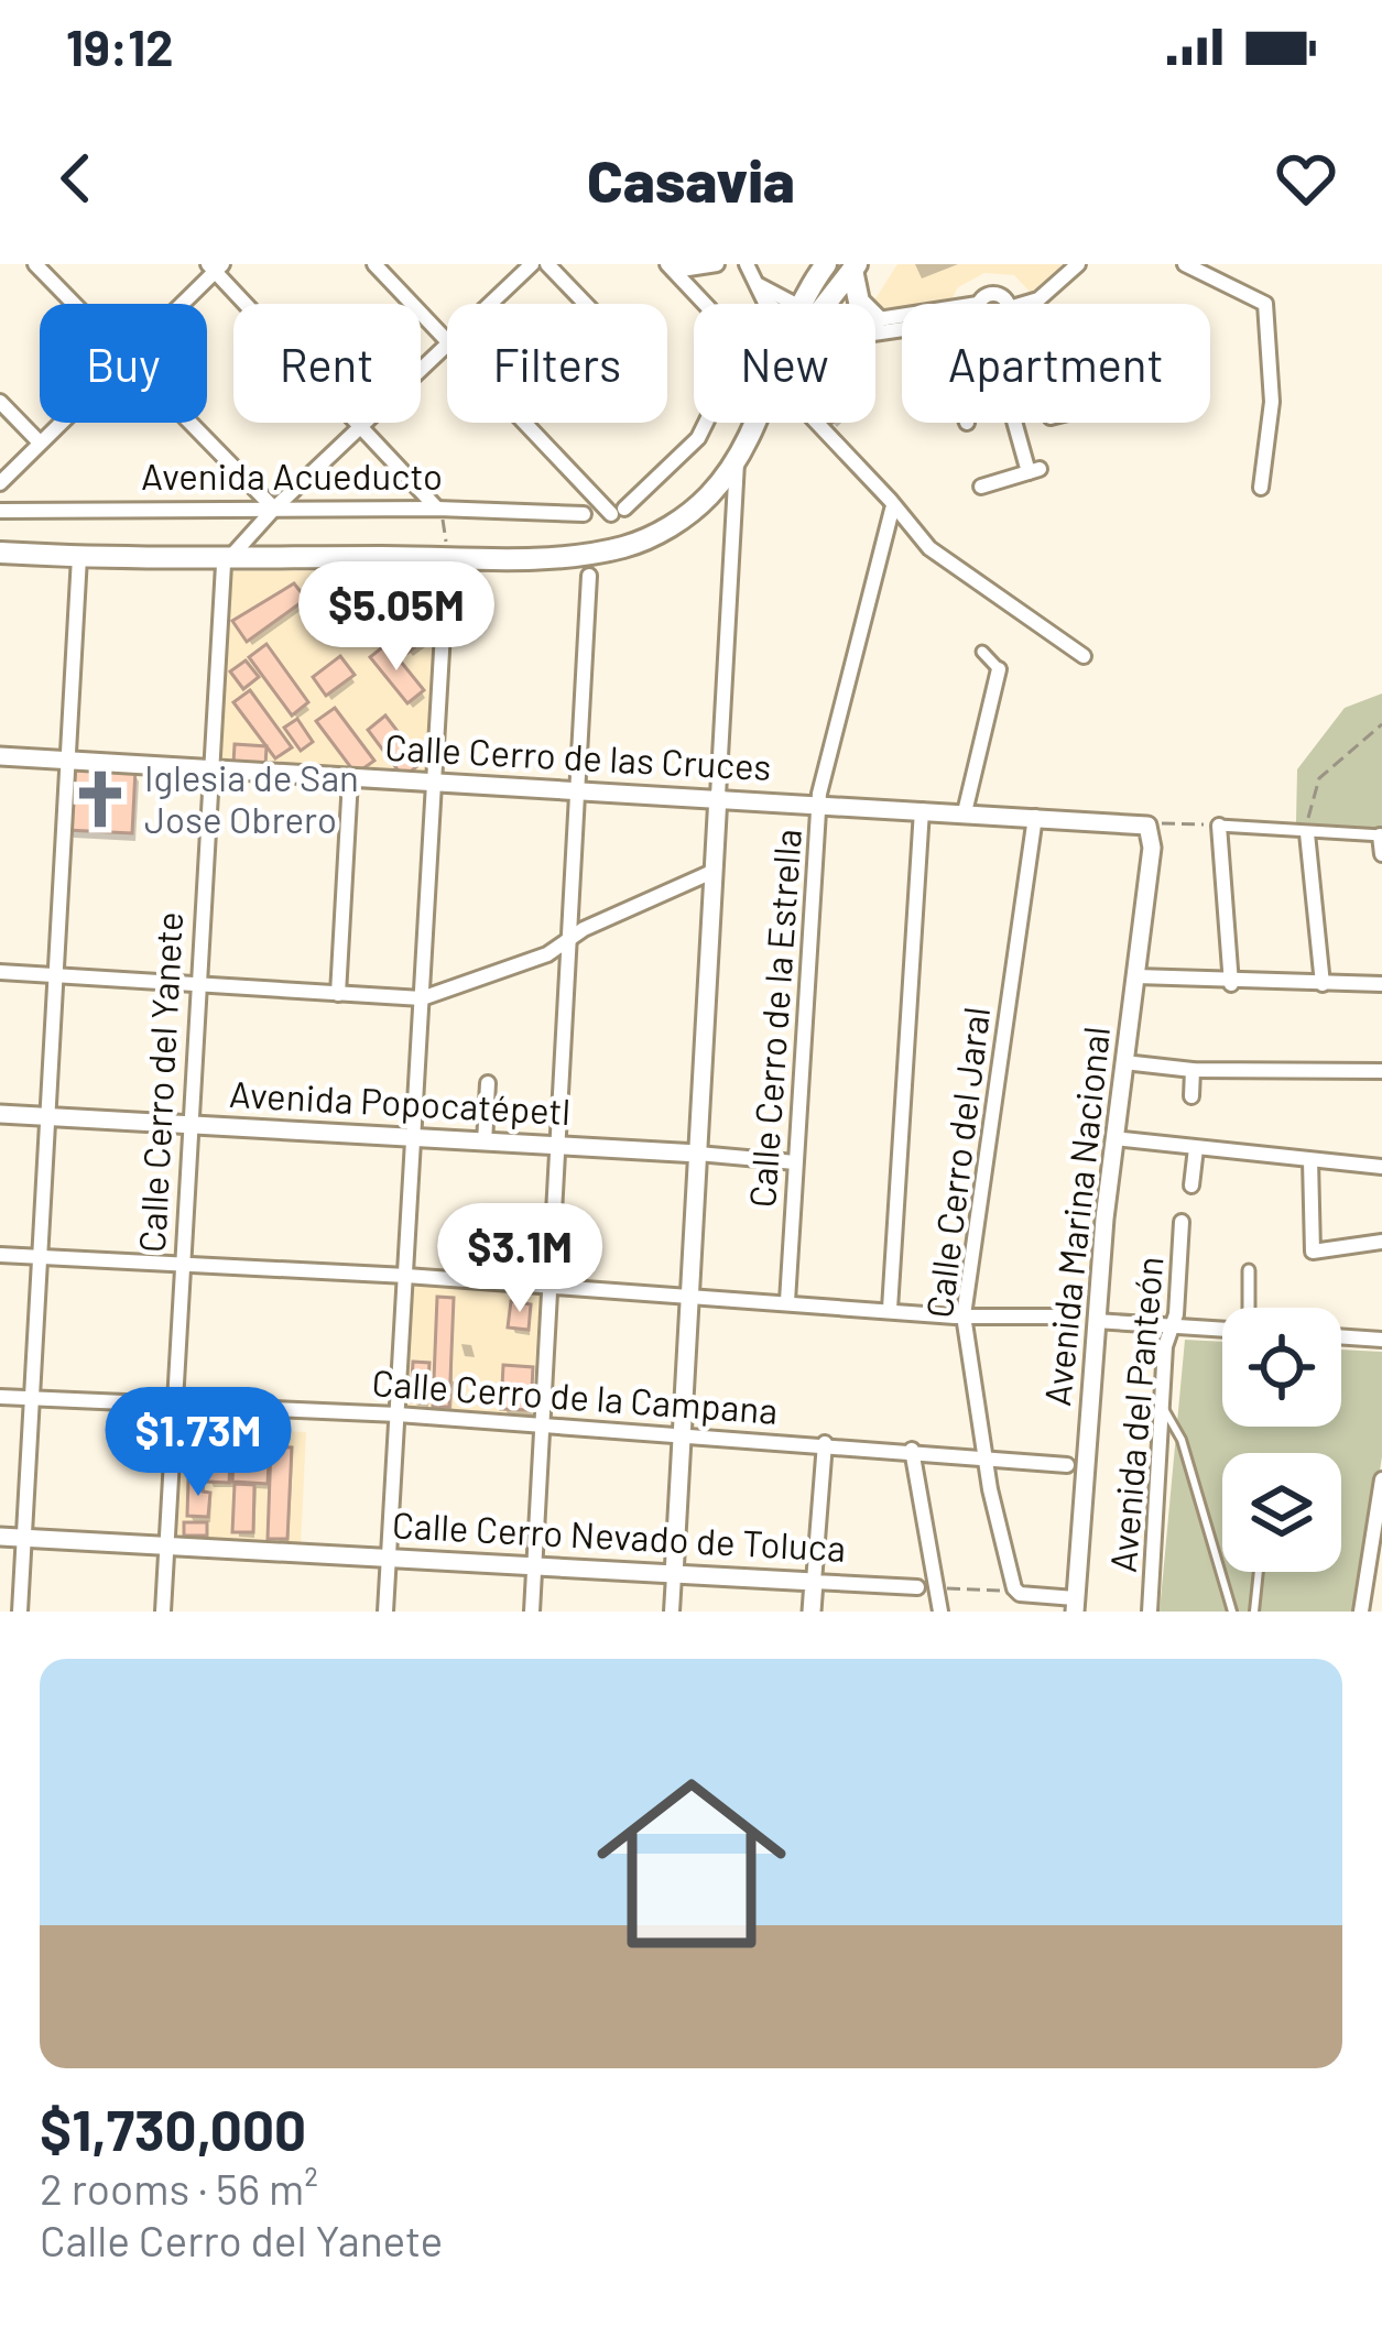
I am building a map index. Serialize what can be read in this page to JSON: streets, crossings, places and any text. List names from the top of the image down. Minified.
{"streets":{"street":["Avenida Acueducto","Calle Cerro de las Cruces","Calle Cerro de la Estrella","Calle Cerro del Yanete","Avenida Popocatépetl","Calle Cerro del Jaral","Avenida Marina Nacional","Calle Cerro de la Campana","Avenida del Panteón","Calle Cerro Nevado de Toluca"]},"crossings":[["Calle Cerro de las Cruces","Calle Cerro de la Estrella"],["Calle Cerro de las Cruces","Calle Cerro del Yanete"],["Calle Cerro de las Cruces","Calle Cerro del Jaral"],["Calle Cerro de las Cruces","Avenida Marina Nacional"],["Calle Cerro de la Estrella","Avenida Popocatépetl"],["Calle Cerro del Yanete","Avenida Popocatépetl"],["Calle Cerro del Yanete","Calle Cerro de la Campana"],["Calle Cerro del Yanete","Calle Cerro Nevado de Toluca"],["Calle Cerro del Jaral","Calle Cerro de la Campana"]],"places":{"church":["Iglesia de San Jose Obrero"]},"page":{"status":"19:12","header":"Casavia","chip":["Buy","Rent","Filters","New","Apartment"],"price":["$5.05M","$3.1M","$1.73M"],"list":[{"name":"$1,730,000","note":"2 rooms · 56 m² · Calle Cerro del Yanete"}]}}
